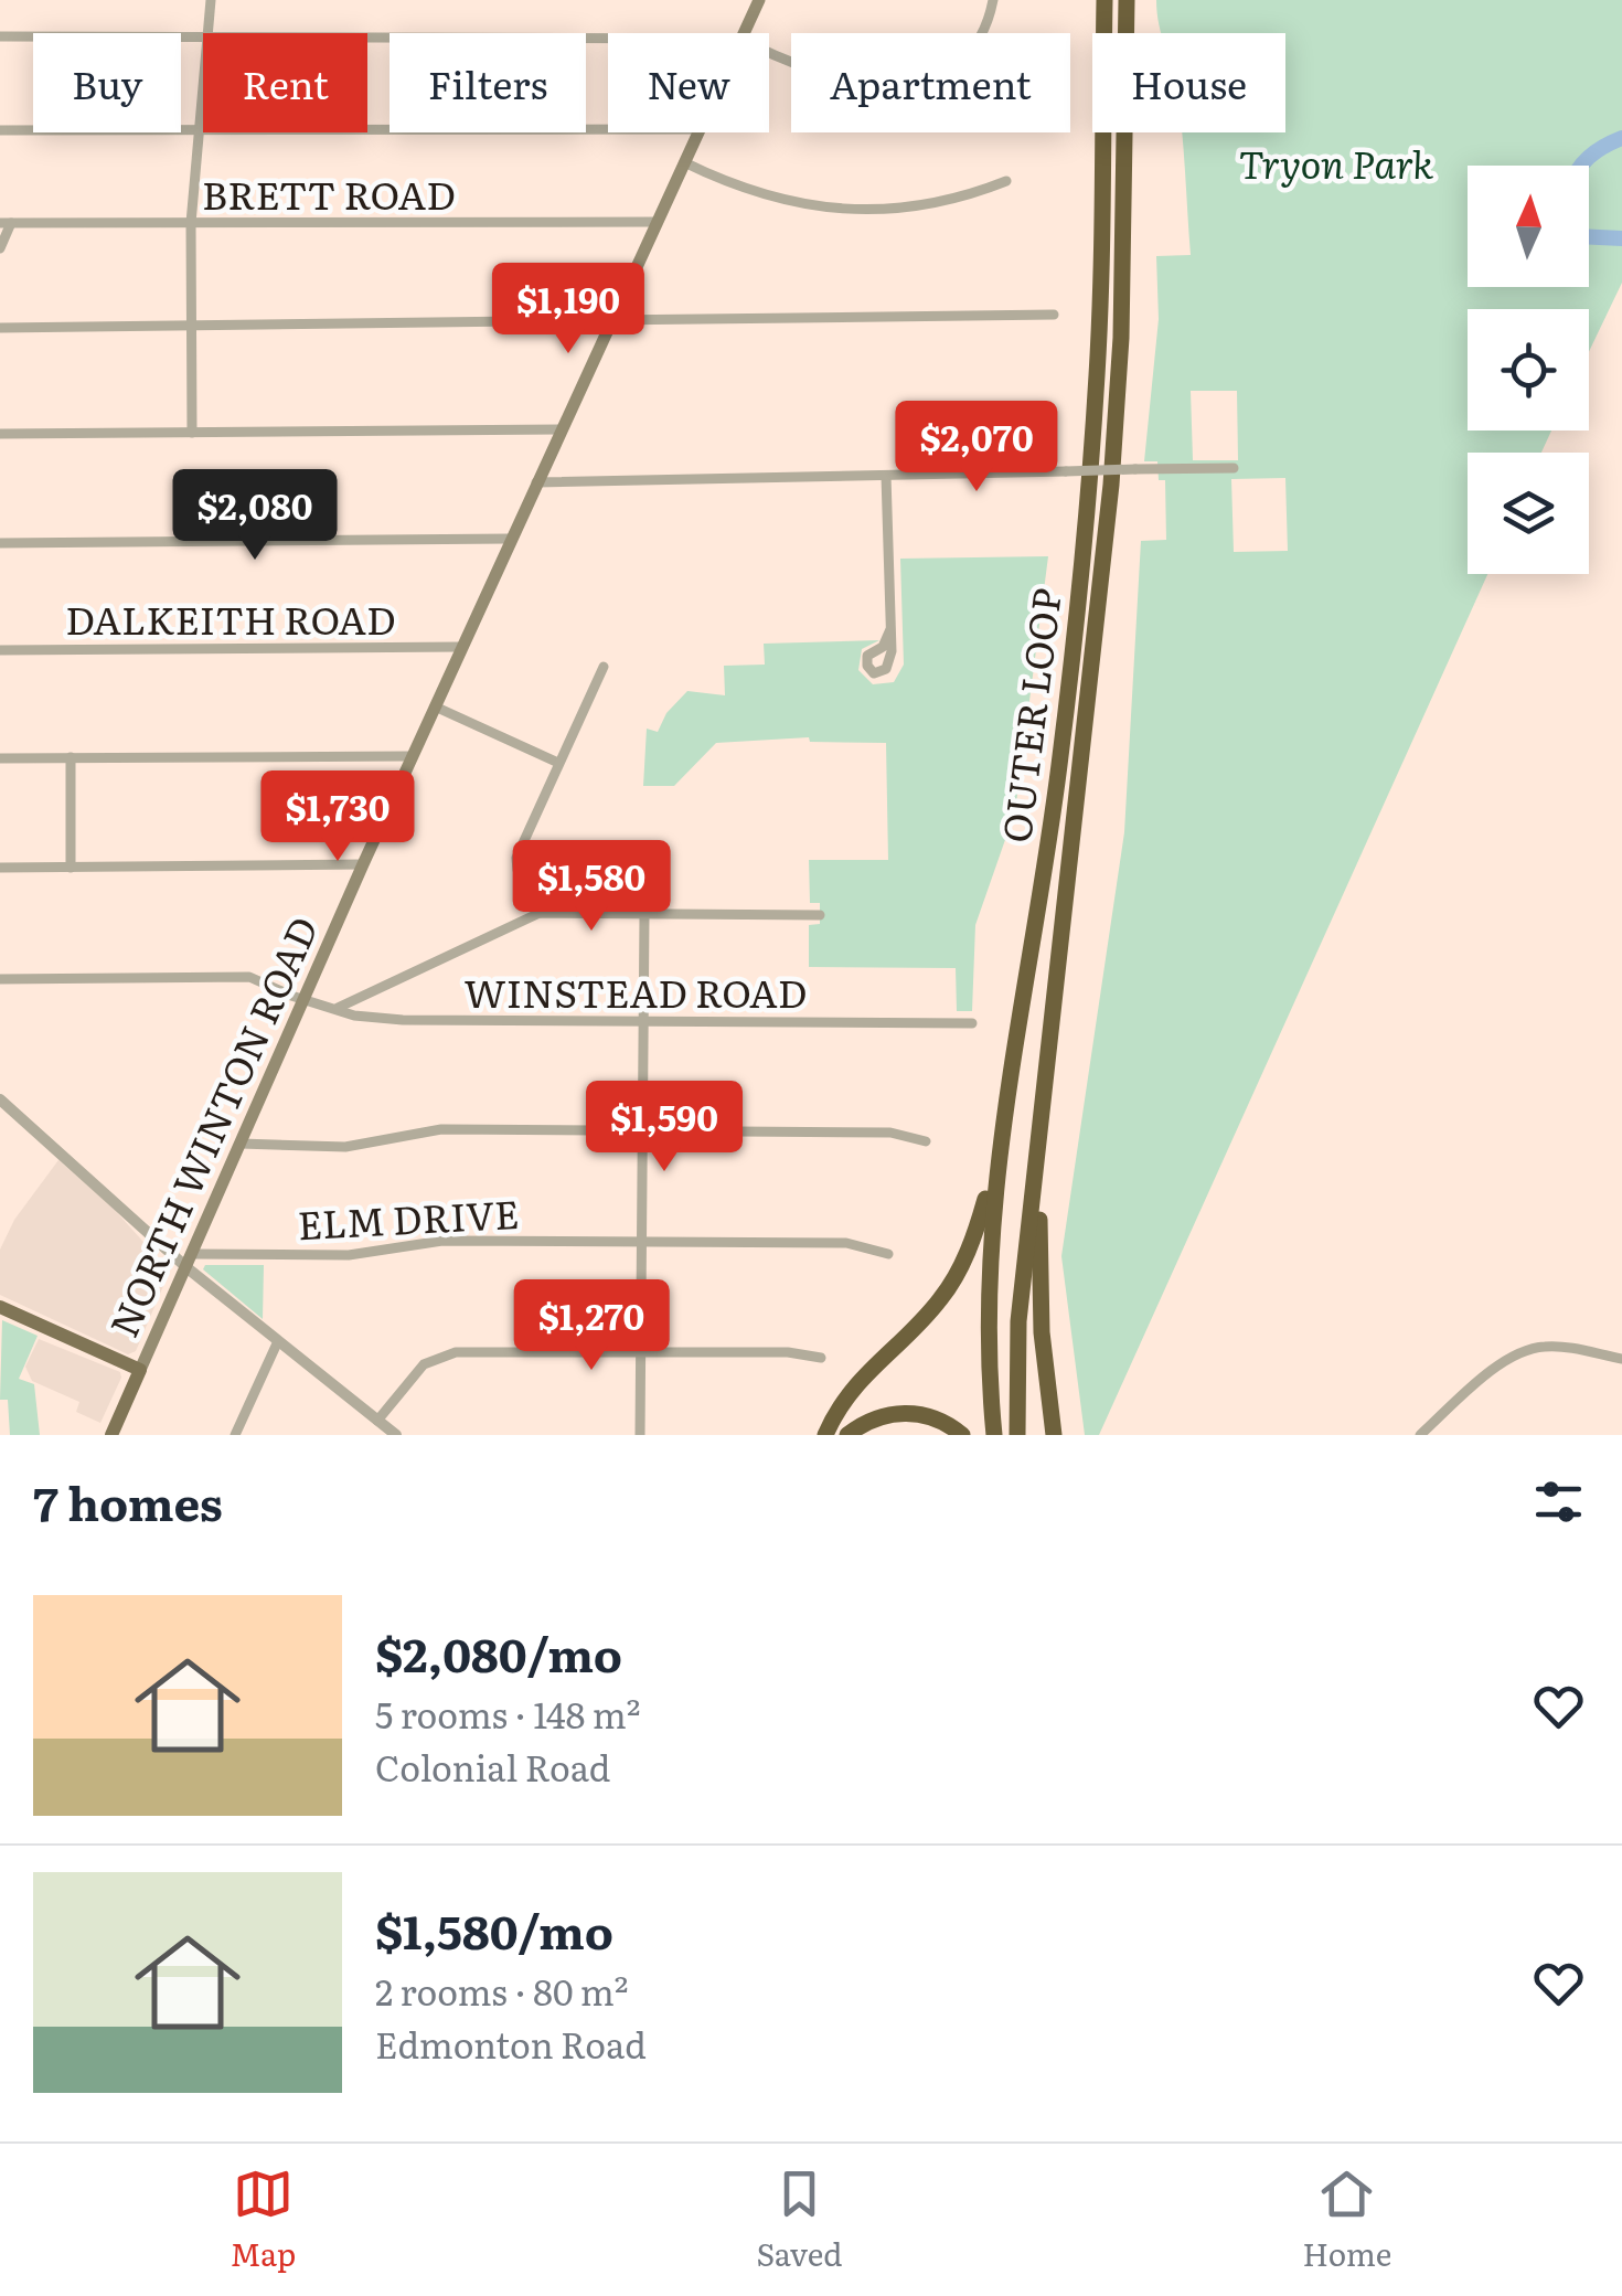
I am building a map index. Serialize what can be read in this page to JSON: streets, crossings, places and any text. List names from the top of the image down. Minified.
{"streets":{"highway":["OUTER LOOP"],"main road":["NORTH WINTON ROAD"],"street":["BRETT ROAD","DALKEITH ROAD","WINSTEAD ROAD","ELM DRIVE"]},"crossings":[["BRETT ROAD","NORTH WINTON ROAD"],["DALKEITH ROAD","NORTH WINTON ROAD"],["WINSTEAD ROAD","NORTH WINTON ROAD"],["NORTH WINTON ROAD","ELM DRIVE"]],"parks":["Tryon Park"],"north":"top","page":{"chip":["Buy","Rent","Filters","New","Apartment","House"],"price":["$1,190","$2,070","$2,080","$1,730","$1,580","$1,590","$1,270"],"heading":"7 homes","list":[{"name":"$2,080/mo","note":"5 rooms · 148 m² · Colonial Road"},{"name":"$1,580/mo","note":"2 rooms · 80 m² · Edmonton Road"}],"tabs":["Map","Saved","Home"]}}
